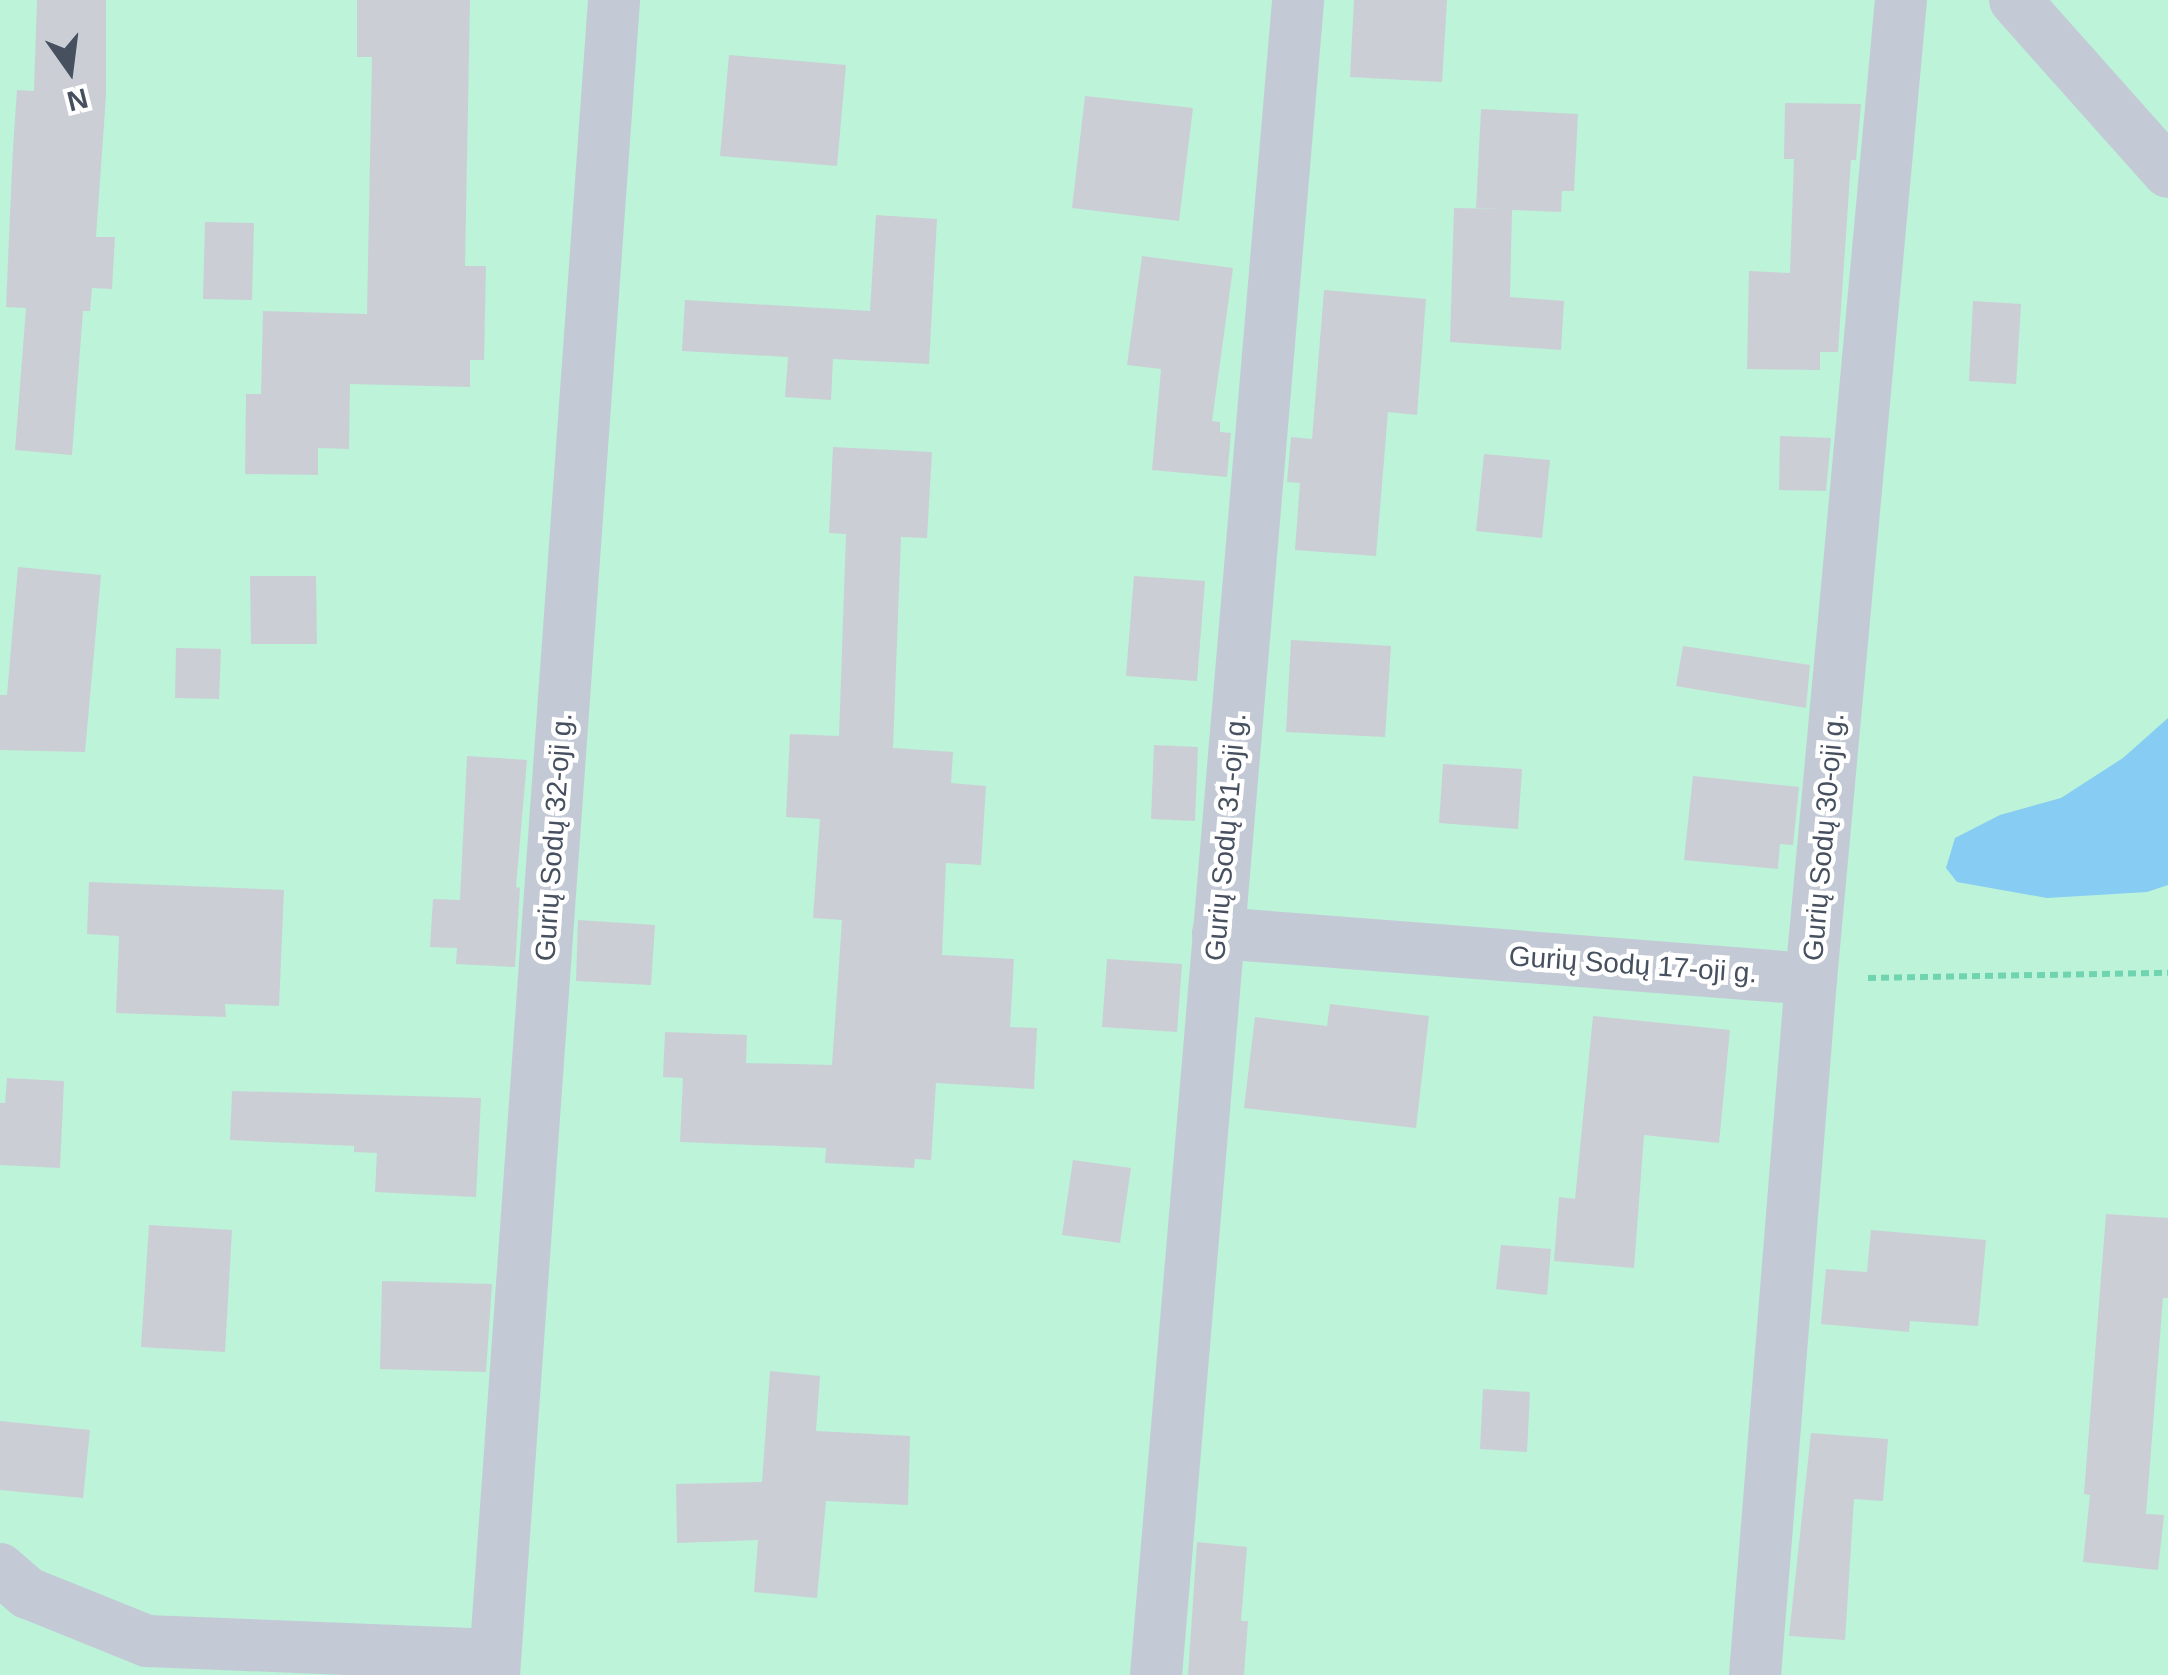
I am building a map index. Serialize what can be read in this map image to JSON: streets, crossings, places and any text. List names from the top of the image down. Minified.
{"streets":{"street":["Gurių Sodų 32-oji g.","Gurių Sodų 31-oji g.","Gurių Sodų 30-oji g.","Gurių Sodų 17-oji g."]},"crossings":[["Gurių Sodų 31-oji g.","Gurių Sodų 17-oji g."],["Gurių Sodų 30-oji g.","Gurių Sodų 17-oji g."]],"north":"bottom"}
